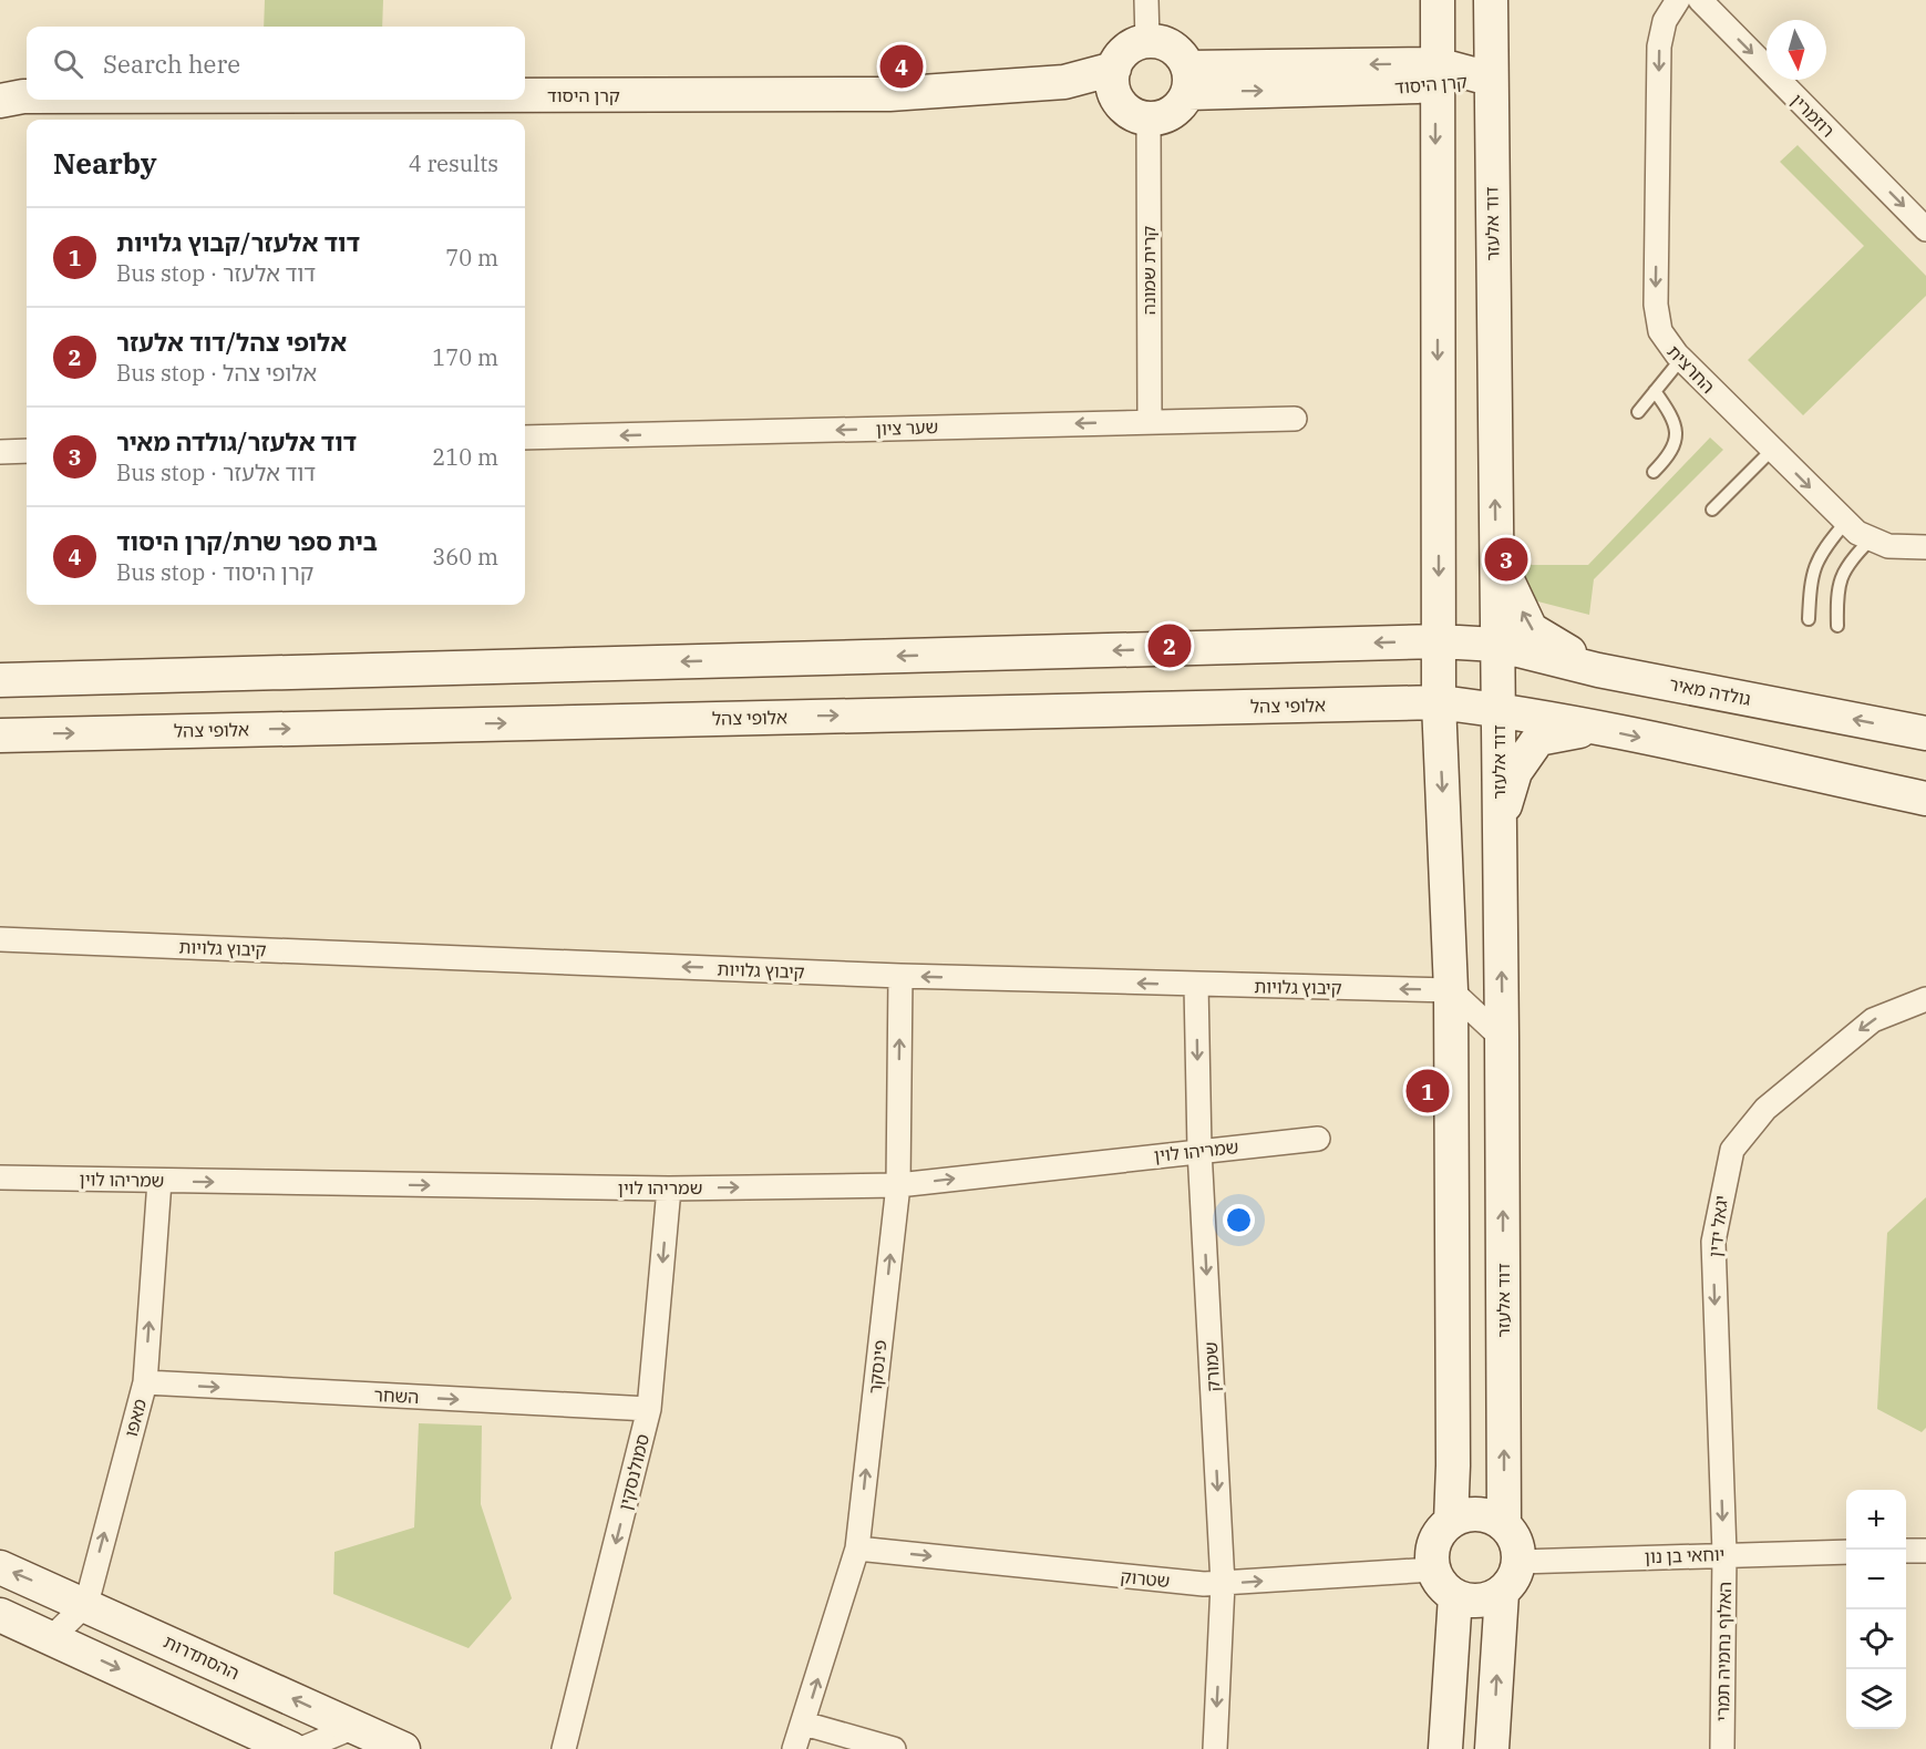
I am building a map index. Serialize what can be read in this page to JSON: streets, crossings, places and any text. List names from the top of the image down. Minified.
{"streets":{"street":["קרן היסוד","רוזמרין","דוד אלעזר","קרית שמונה","החרצית","שער ציון","גולדה מאיר","אלופי צהל","קיבוץ גלויות","שמריהו לוין","יגאל ידין","פינסקר","שמורק","השחר","מאפו","סמולנסקין","יוחאי בן נון","שטרוק","האלוף נחמיה תמרי","ההסתדרות"]},"crossings":[["קרן היסוד","דוד אלעזר"],["קרן היסוד","קרית שמונה"],["דוד אלעזר","גולדה מאיר"],["דוד אלעזר","אלופי צהל"],["דוד אלעזר","יוחאי בן נון"],["דוד אלעזר","שטרוק"],["קרית שמונה","שער ציון"],["קיבוץ גלויות","פינסקר"],["קיבוץ גלויות","שמורק"],["שמריהו לוין","פינסקר"],["שמריהו לוין","שמורק"],["שמריהו לוין","מאפו"],["שמריהו לוין","סמולנסקין"],["יגאל ידין","יוחאי בן נון"],["יגאל ידין","האלוף נחמיה תמרי"],["פינסקר","שטרוק"],["שמורק","שטרוק"],["השחר","מאפו"],["השחר","סמולנסקין"],["מאפו","ההסתדרות"],["יוחאי בן נון","שטרוק"],["יוחאי בן נון","האלוף נחמיה תמרי"]],"one_way":["רוזמרין","החרצית","שער ציון","קיבוץ גלויות","שמריהו לוין","יגאל ידין","פינסקר","שמורק","השחר","מאפו","סמולנסקין","שטרוק"],"north":"bottom","page":{"search":"Search here","pins":["4","3","2","1"],"heading":["Nearby","4 results"],"list":[{"mark":"1","name":"דוד אלעזר/קבוץ גלויות","note":"Bus stop · דוד אלעזר","value":"70 m"},{"mark":"2","name":"אלופי צהל/דוד אלעזר","note":"Bus stop · אלופי צהל","value":"170 m"},{"mark":"3","name":"דוד אלעזר/גולדה מאיר","note":"Bus stop · דוד אלעזר","value":"210 m"},{"mark":"4","name":"בית ספר שרת/קרן היסוד","note":"Bus stop · קרן היסוד","value":"360 m"}],"map_buttons":["+","−"]}}
